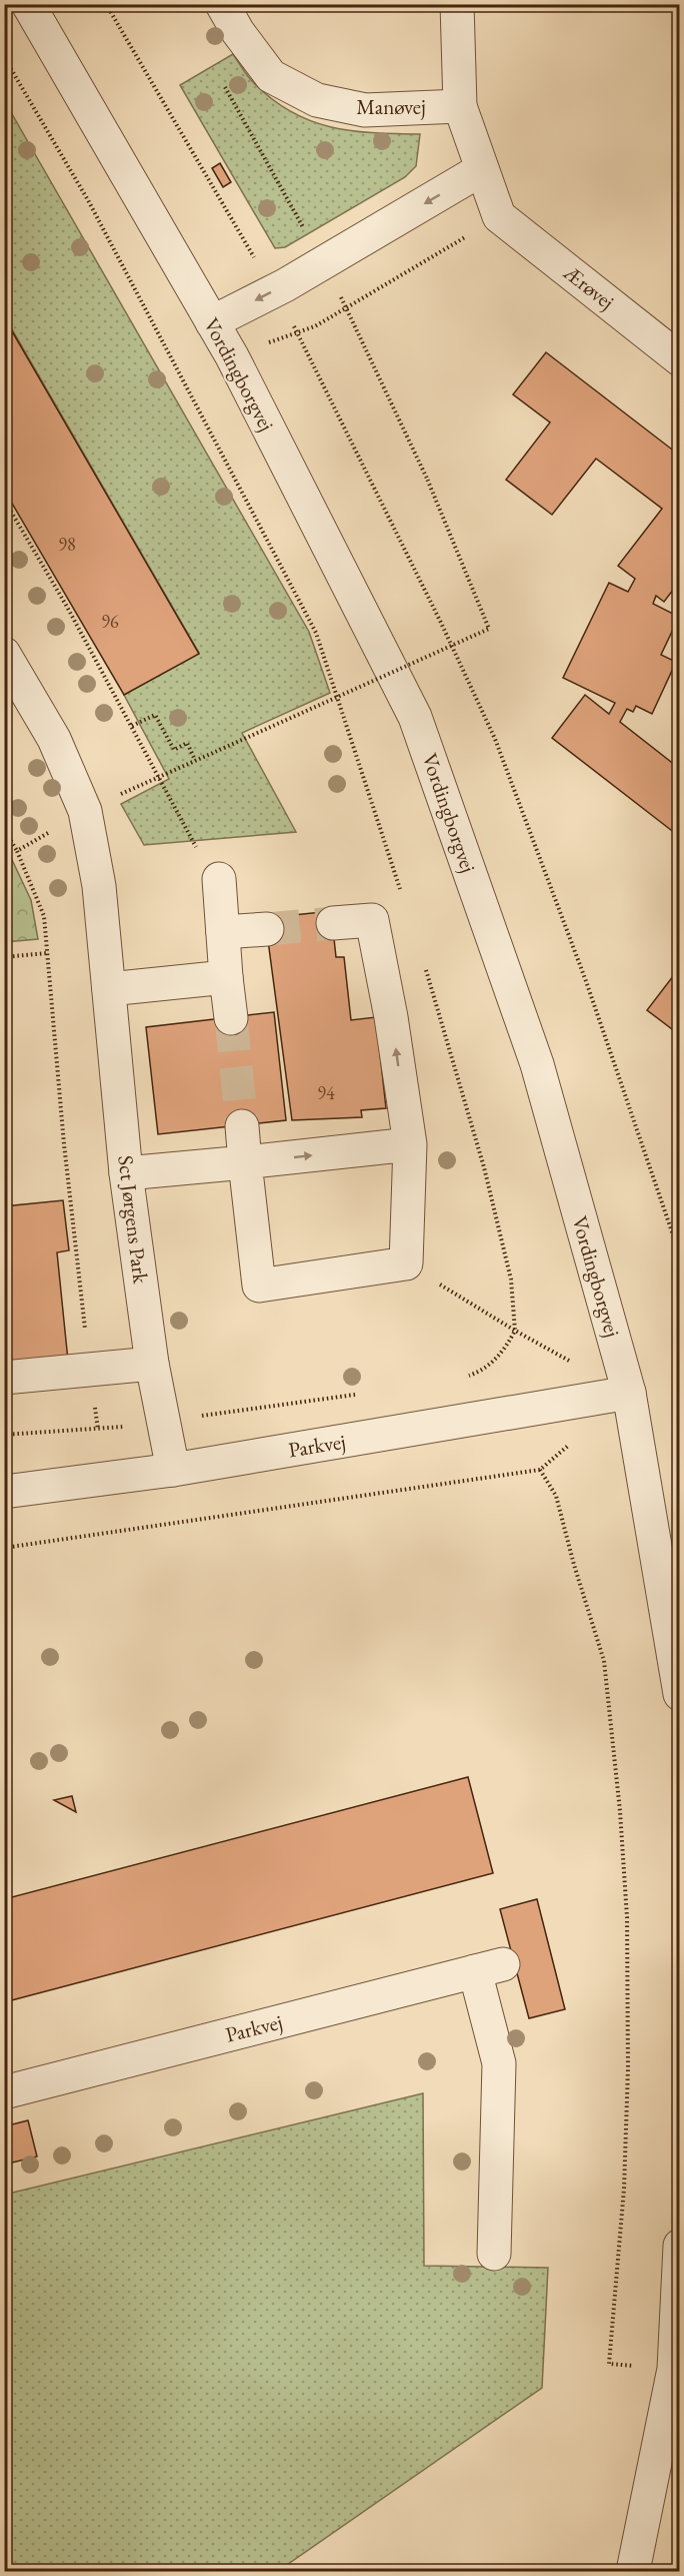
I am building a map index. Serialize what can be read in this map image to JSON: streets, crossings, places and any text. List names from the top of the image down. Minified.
{"streets":{"street":["Manøvej","Ærøvej","Vordingborgvej","Sct Jørgens Park","Parkvej"]},"crossings":[["Vordingborgvej","Parkvej"],["Sct Jørgens Park","Parkvej"]],"house_numbers":["98","96","94"]}
